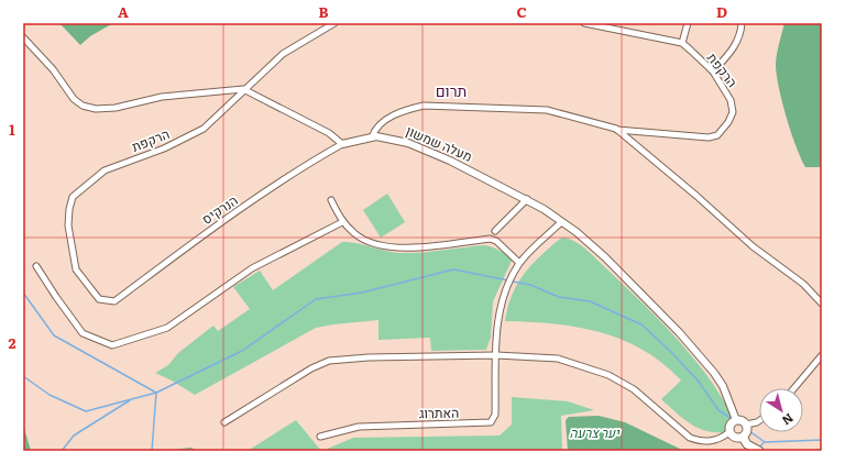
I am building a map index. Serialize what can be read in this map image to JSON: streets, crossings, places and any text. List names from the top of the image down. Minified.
{"streets":{"street":["הרקפת","מעלה שמשון","הנרקיס","האתרוג"]},"crossings":[["הרקפת","הנרקיס"],["מעלה שמשון","הנרקיס"]],"districts":["תרום"],"parks":["יער צרעה"],"north":"bottom right","grid":{"columns":["A","B","C","D"],"rows":["1","2"]}}
